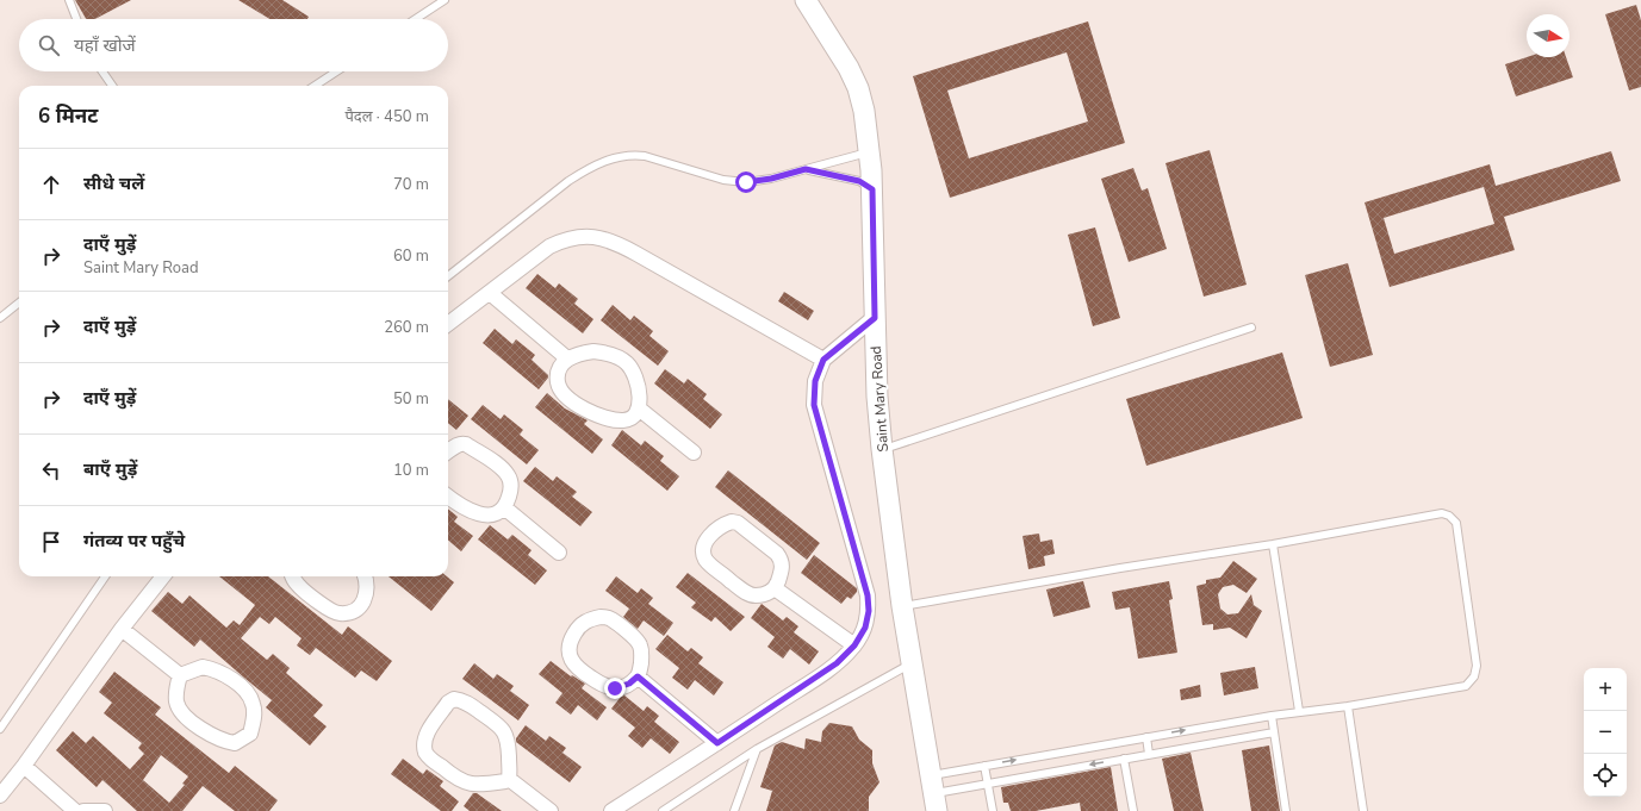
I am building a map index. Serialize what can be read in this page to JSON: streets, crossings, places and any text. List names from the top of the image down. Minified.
{"streets":{"street":["Saint Mary Road"]},"north":"right","page":{"search":"यहाँ खोजें","heading":["6 मिनट","पैदल · 450 m"],"list":[["सीधे चलें","70 m"],["दाएँ मुड़ें","Saint Mary Road","60 m"],["दाएँ मुड़ें","260 m"],["दाएँ मुड़ें","50 m"],["बाएँ मुड़ें","10 m"],"गंतव्य पर पहुँचे"],"map_buttons":["+","−"]}}
